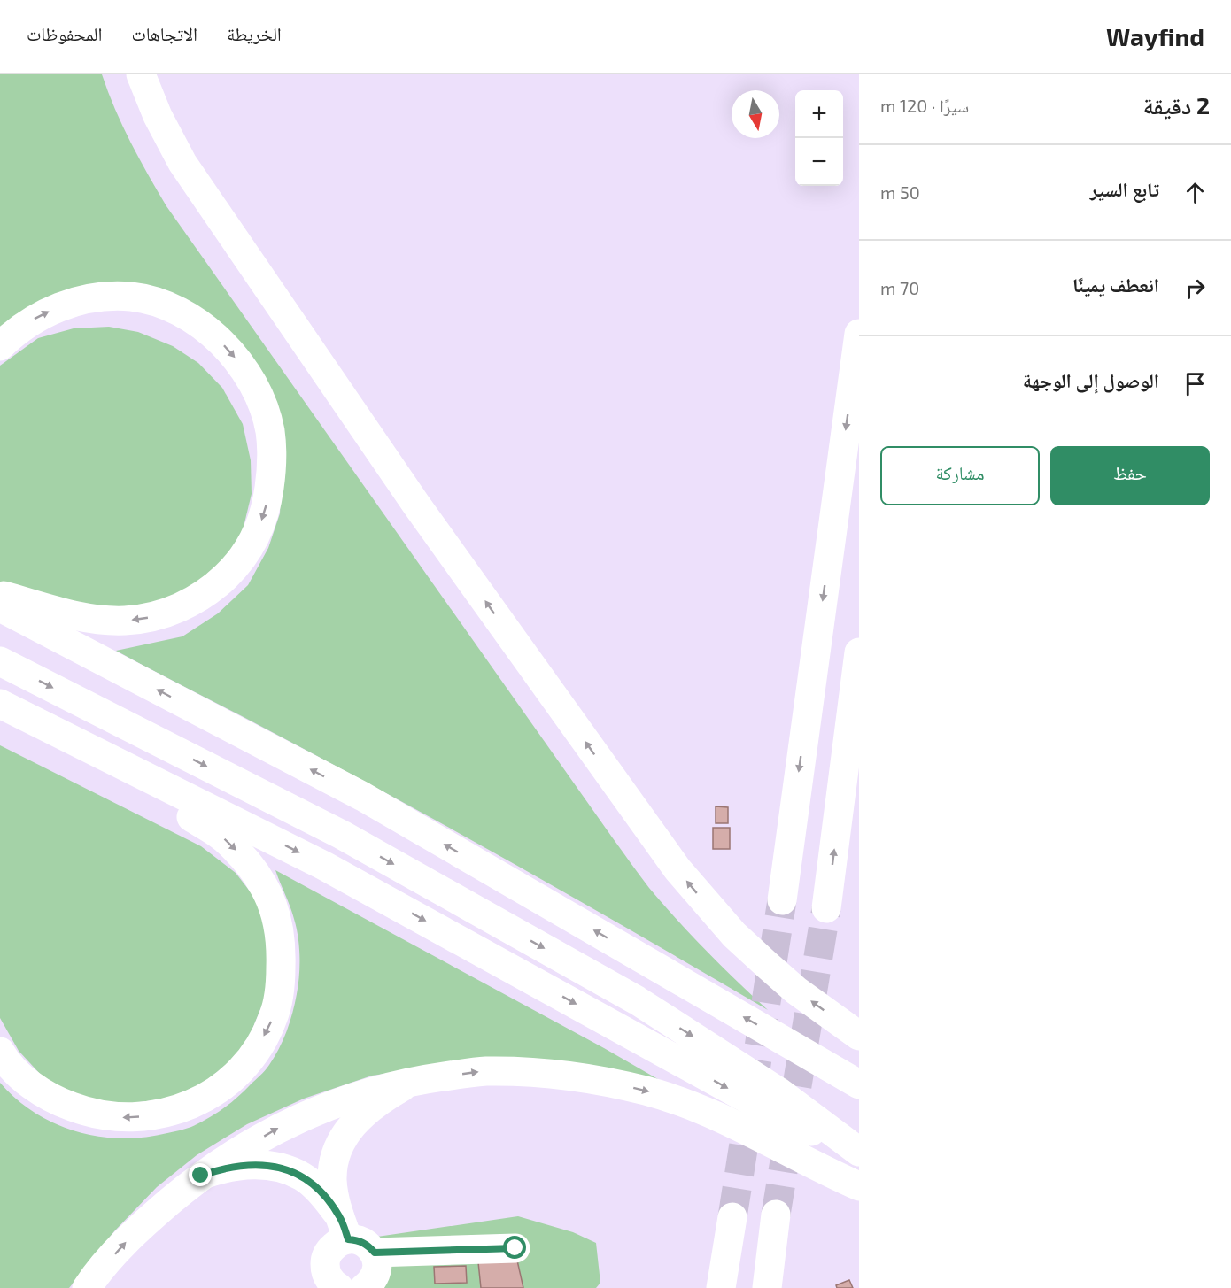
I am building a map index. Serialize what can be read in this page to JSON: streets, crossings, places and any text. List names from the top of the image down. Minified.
{"north":"bottom","page":{"header":"Wayfind","nav":["الخريطة","الاتجاهات","المحفوظات"],"heading":["2 دقيقة","سيرًا · 120 m"],"map_buttons":["+","−"],"list":[["تابع السير","50 m"],["انعطف يمينًا","70 m"],"الوصول إلى الوجهة"],"buttons":["حفظ","مشاركة"]}}
